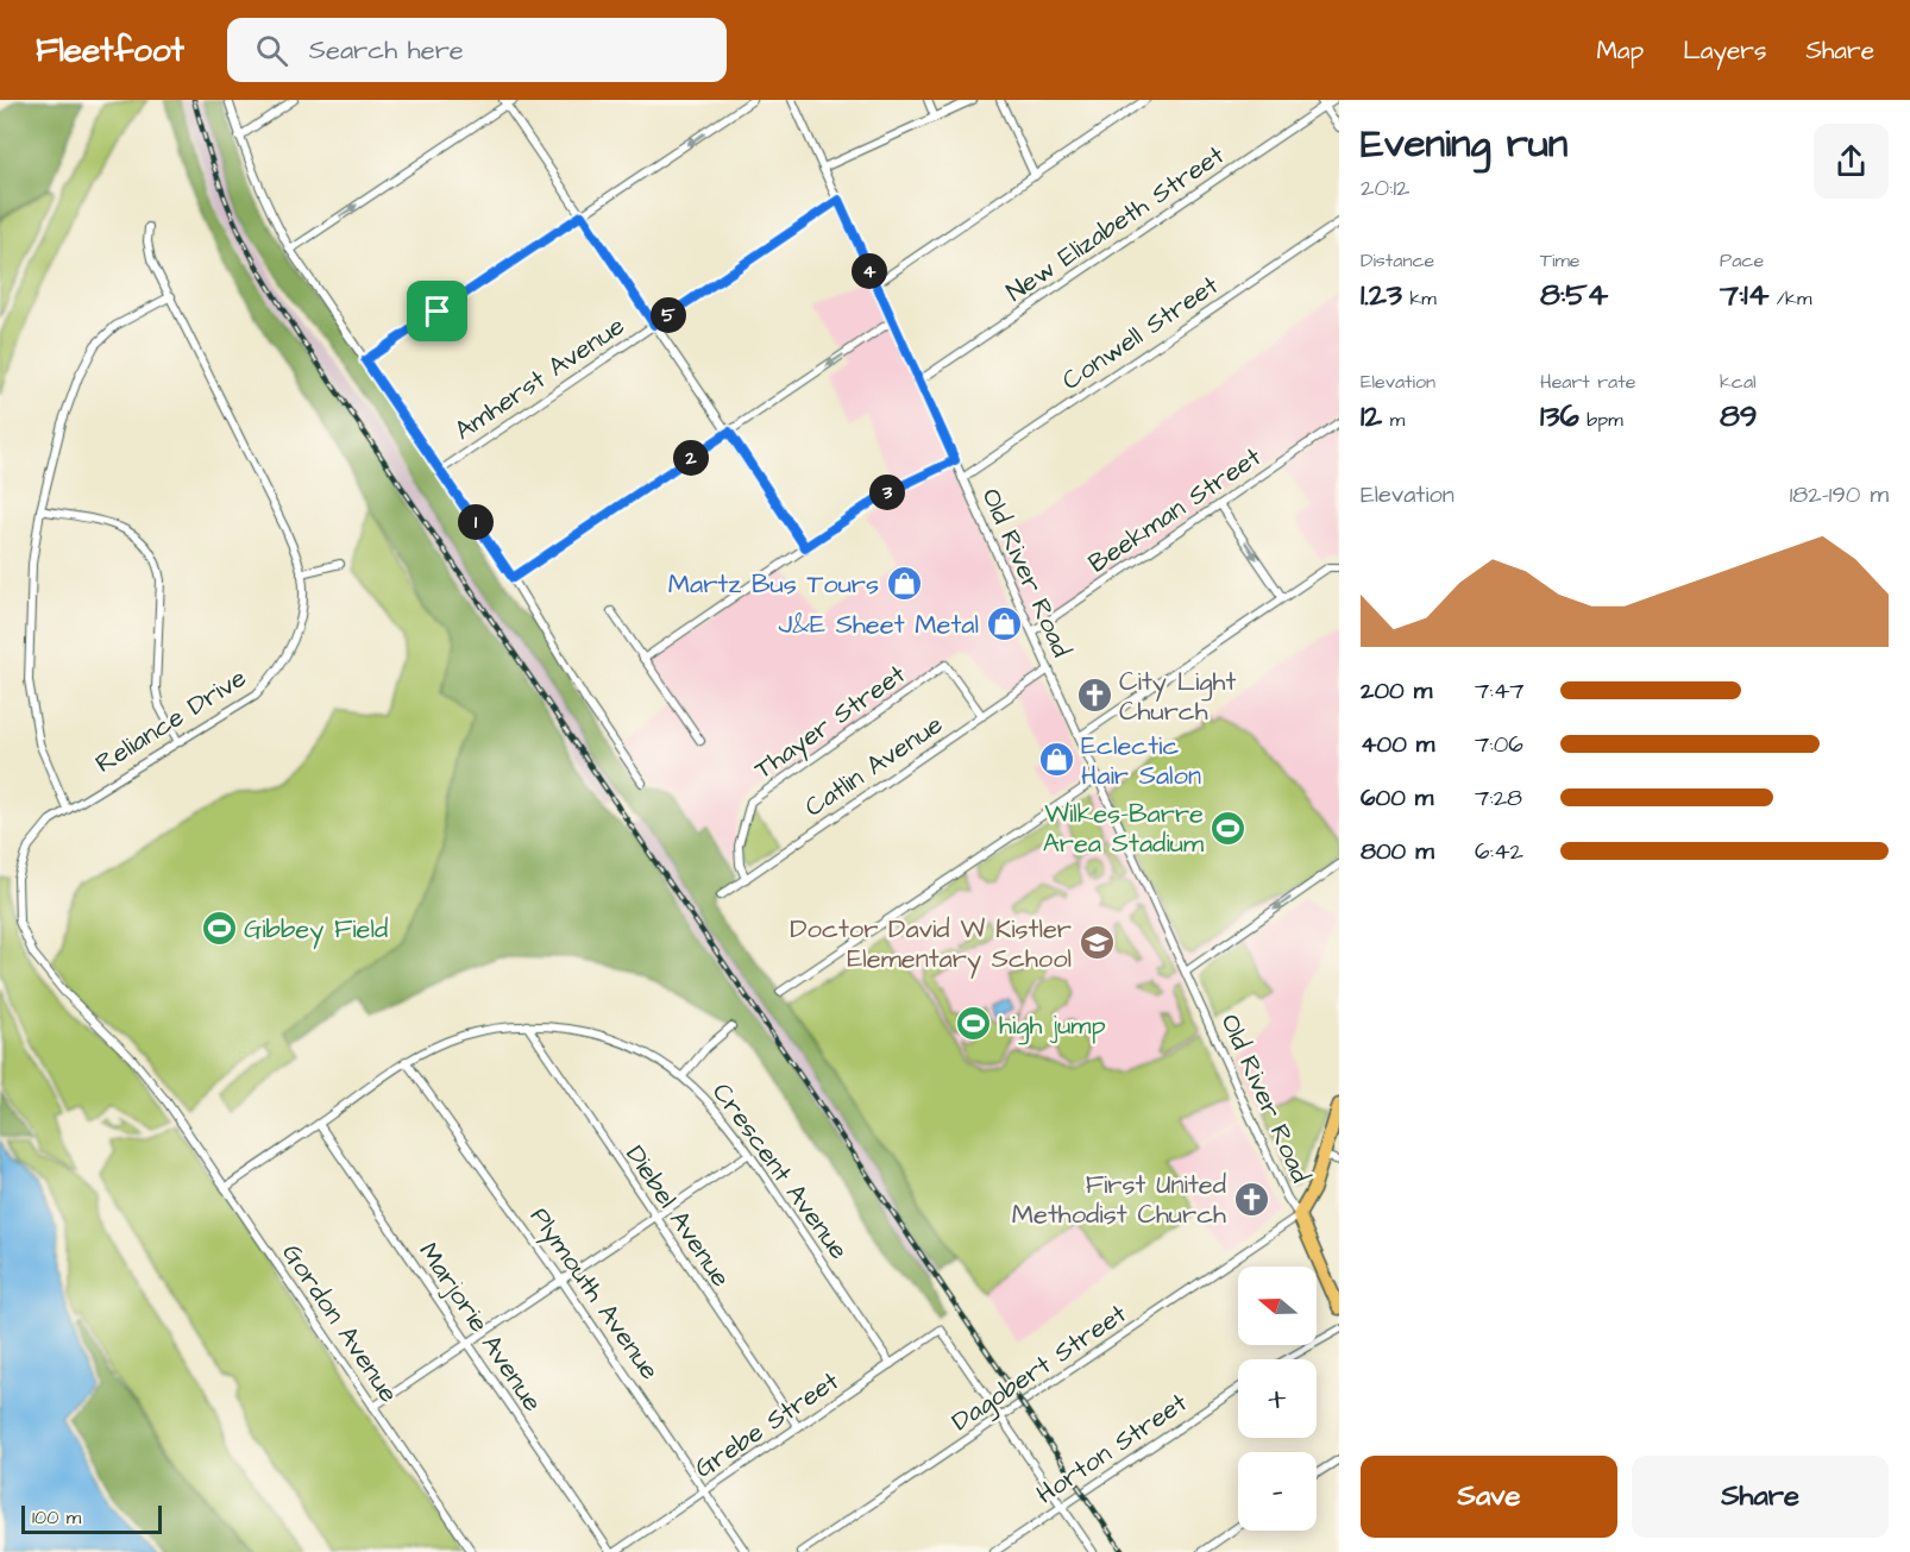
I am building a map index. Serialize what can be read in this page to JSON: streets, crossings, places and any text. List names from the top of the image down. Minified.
{"streets":{"street":["New Elizabeth Street","Conwell Street","Amherst Avenue","Beekman Street","Old River Road","Reliance Drive","Thayer Street","Catlin Avenue","Crescent Avenue","Diebel Avenue","Plymouth Avenue","Gordon Avenue","Marjorie Avenue","Dagobert Street","Grebe Street","Horton Street"]},"crossings":[["New Elizabeth Street","Old River Road"],["Conwell Street","Old River Road"],["Amherst Avenue","Old River Road"],["Beekman Street","Old River Road"],["Old River Road","Catlin Avenue"],["Old River Road","Dagobert Street"],["Reliance Drive","Gordon Avenue"],["Thayer Street","Catlin Avenue"],["Crescent Avenue","Diebel Avenue"],["Crescent Avenue","Plymouth Avenue"],["Crescent Avenue","Gordon Avenue"],["Crescent Avenue","Marjorie Avenue"],["Crescent Avenue","Grebe Street"],["Diebel Avenue","Grebe Street"],["Plymouth Avenue","Grebe Street"],["Marjorie Avenue","Grebe Street"],["Dagobert Street","Grebe Street"]],"places":{"shop":["Martz Bus Tours","J&E Sheet Metal","Eclectic Hair Salon"],"church":["City Light Church","First United Methodist Church"],"sports":["Wilkes-Barre Area Stadium","Gibbey Field","high jump"],"school or university":["Doctor David W Kistler Elementary School"]},"scale_bar":"100 m","north":"left","page":{"header":"Fleetfoot","search":"Search here","nav":["Map","Layers","Share"],"heading":["Evening run","20:12"],"stats":[["Distance","1.23 km"],["Time","8:54"],["Pace","7:14 /km"],["Elevation","12 m"],["Heart rate","136 bpm"],["kcal","89"]],"pins":["4","5","2","3","1"],"chart":["Elevation","182–190 m"],"list":[{"name":"200 m","note":"7:47"},{"name":"400 m","note":"7:06"},{"name":"600 m","note":"7:28"},{"name":"800 m","note":"6:42"}],"map_buttons":["+","−"],"buttons":["Save","Share"],"scale":"100 m"}}
